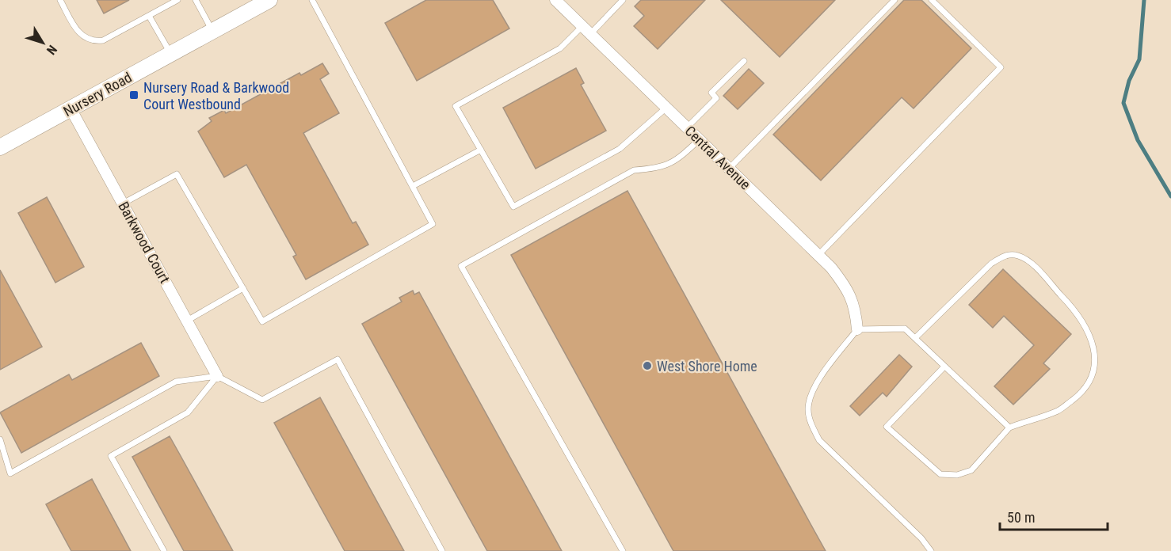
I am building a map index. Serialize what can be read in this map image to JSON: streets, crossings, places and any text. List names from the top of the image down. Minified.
{"streets":{"main road":["Nursery Road"],"street":["Central Avenue","Barkwood Court"]},"crossings":[["Nursery Road","Barkwood Court"]],"places":{"transit":["Nursery Road & Barkwood Court Westbound"],"other":["West Shore Home"]},"scale_bar":"50 m","north":"bottom right"}
